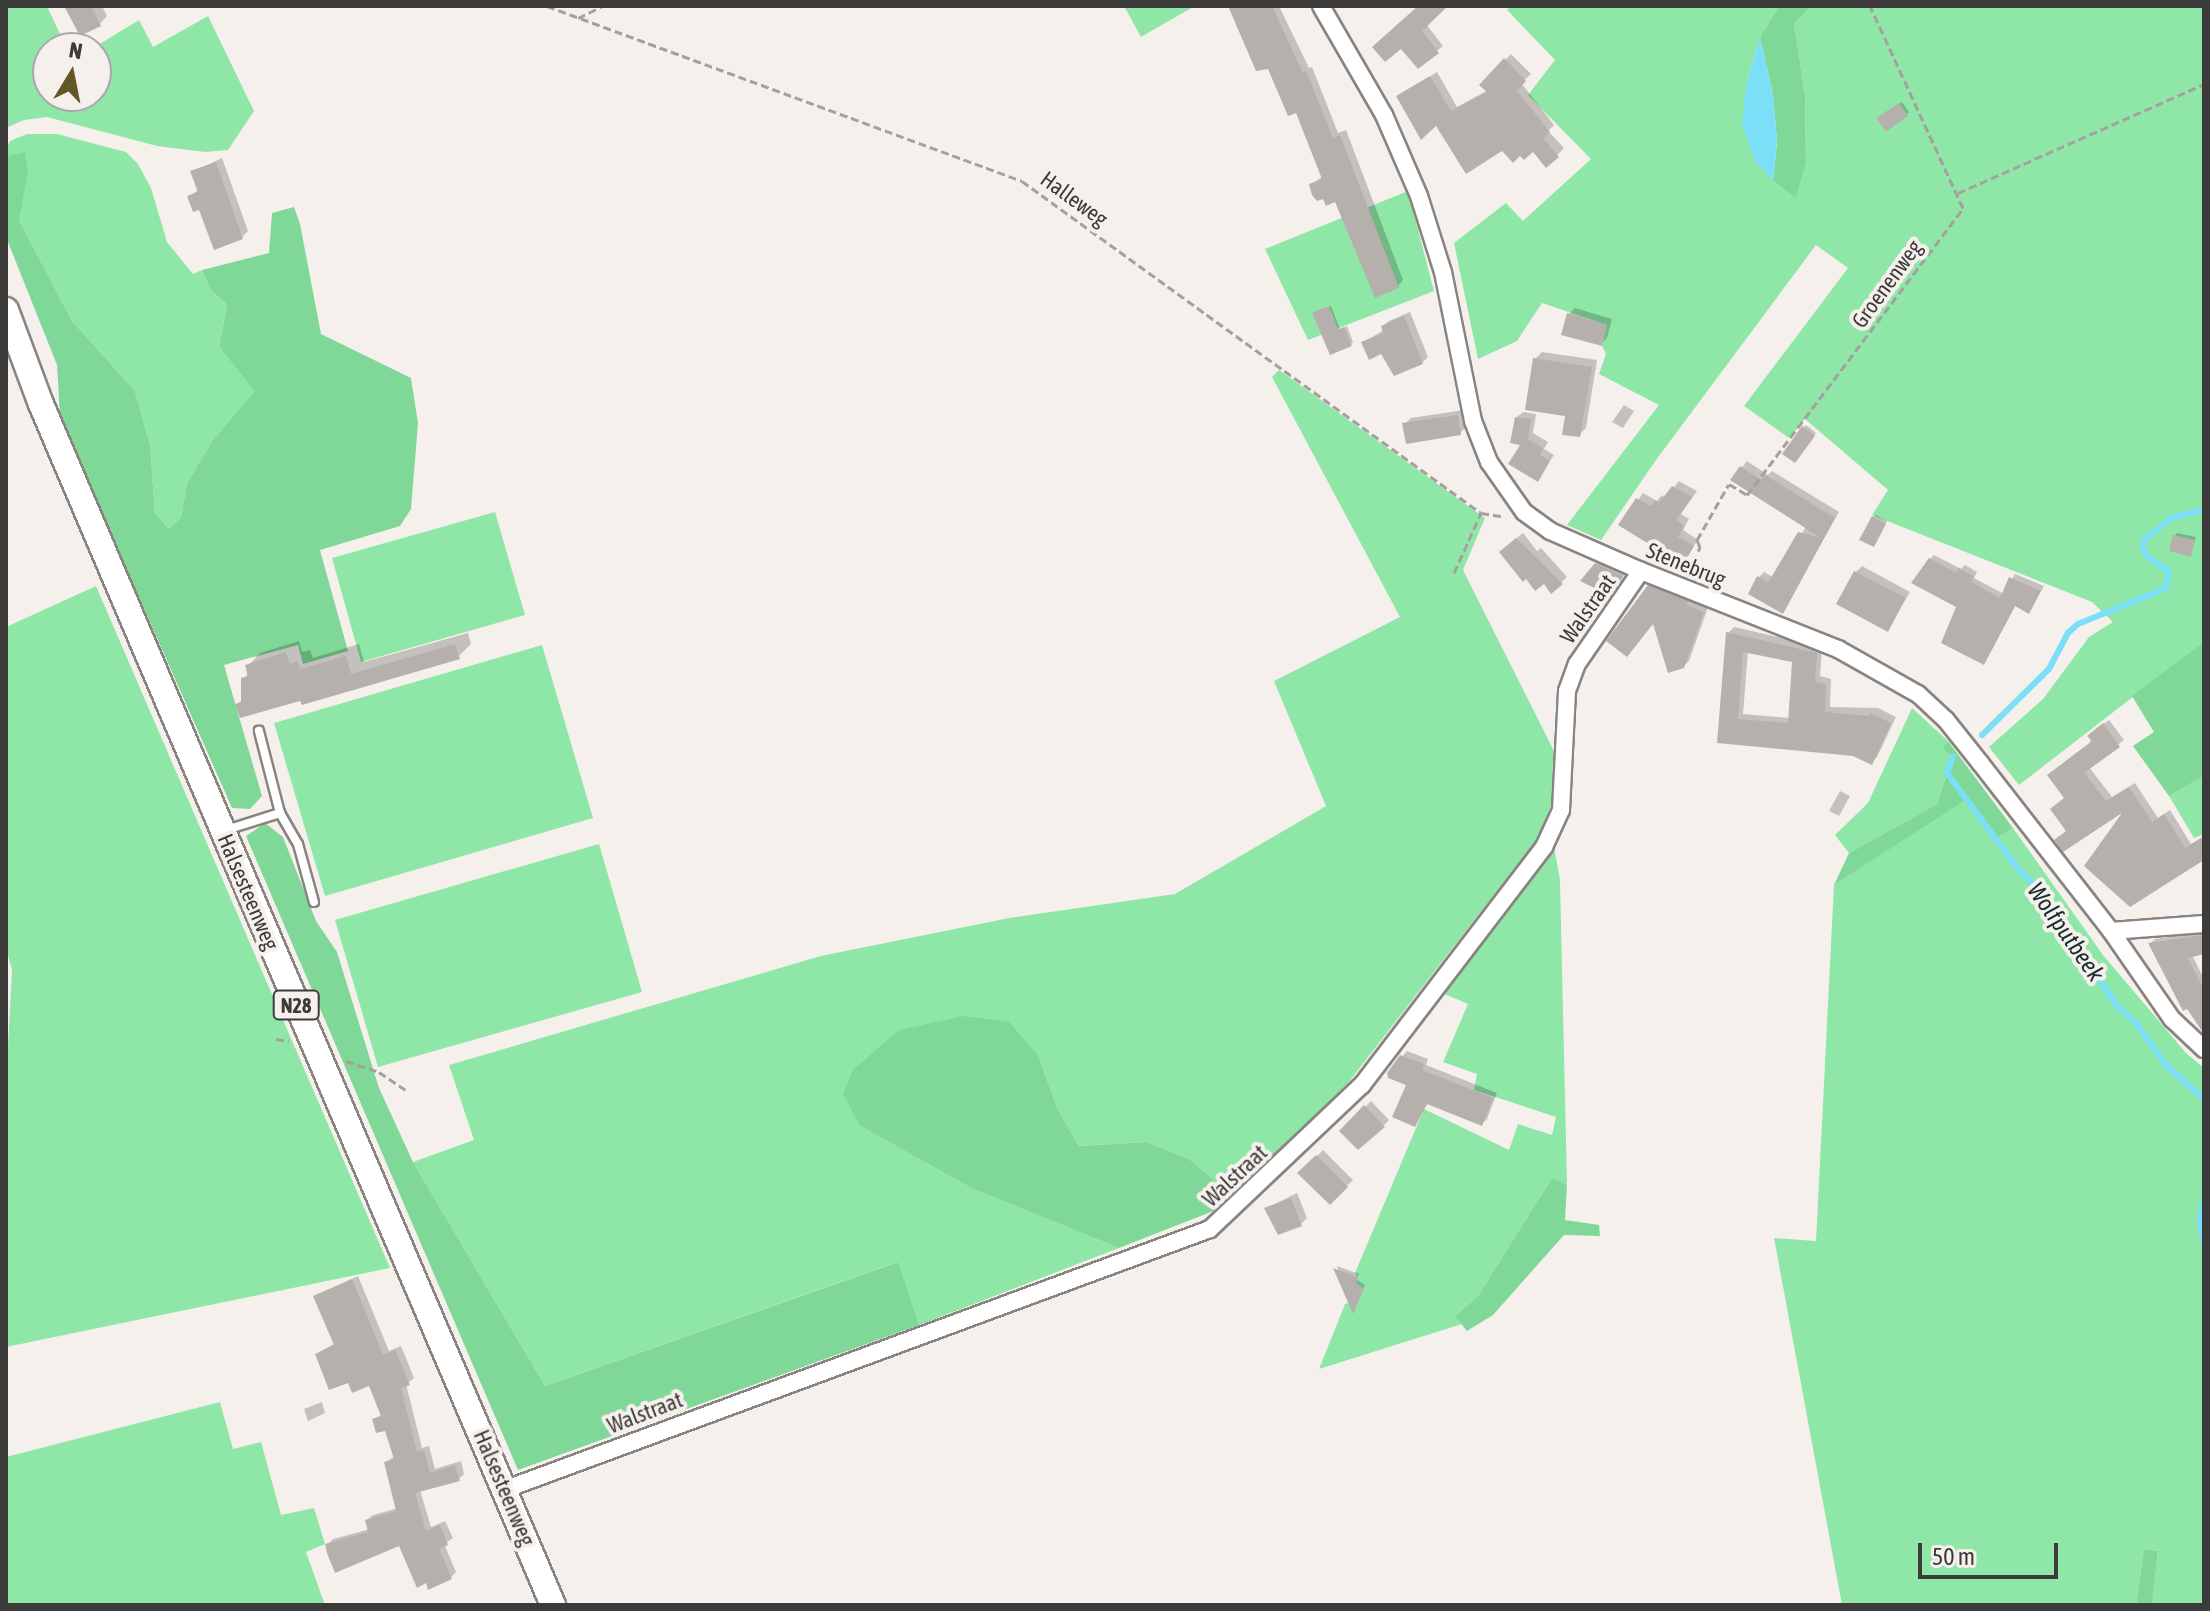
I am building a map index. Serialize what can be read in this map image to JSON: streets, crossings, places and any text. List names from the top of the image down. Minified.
{"streets":{"main road":["Halsesteenweg","N28"],"street":["Stenebrug","Walstraat"],"path":["Halleweg","Groenenweg"]},"crossings":[["Groenenweg","Stenebrug"],["Stenebrug","Walstraat"],["Walstraat","Halsesteenweg"]],"water":["Wolfputbeek"],"scale_bar":"50 m","north":"top"}
